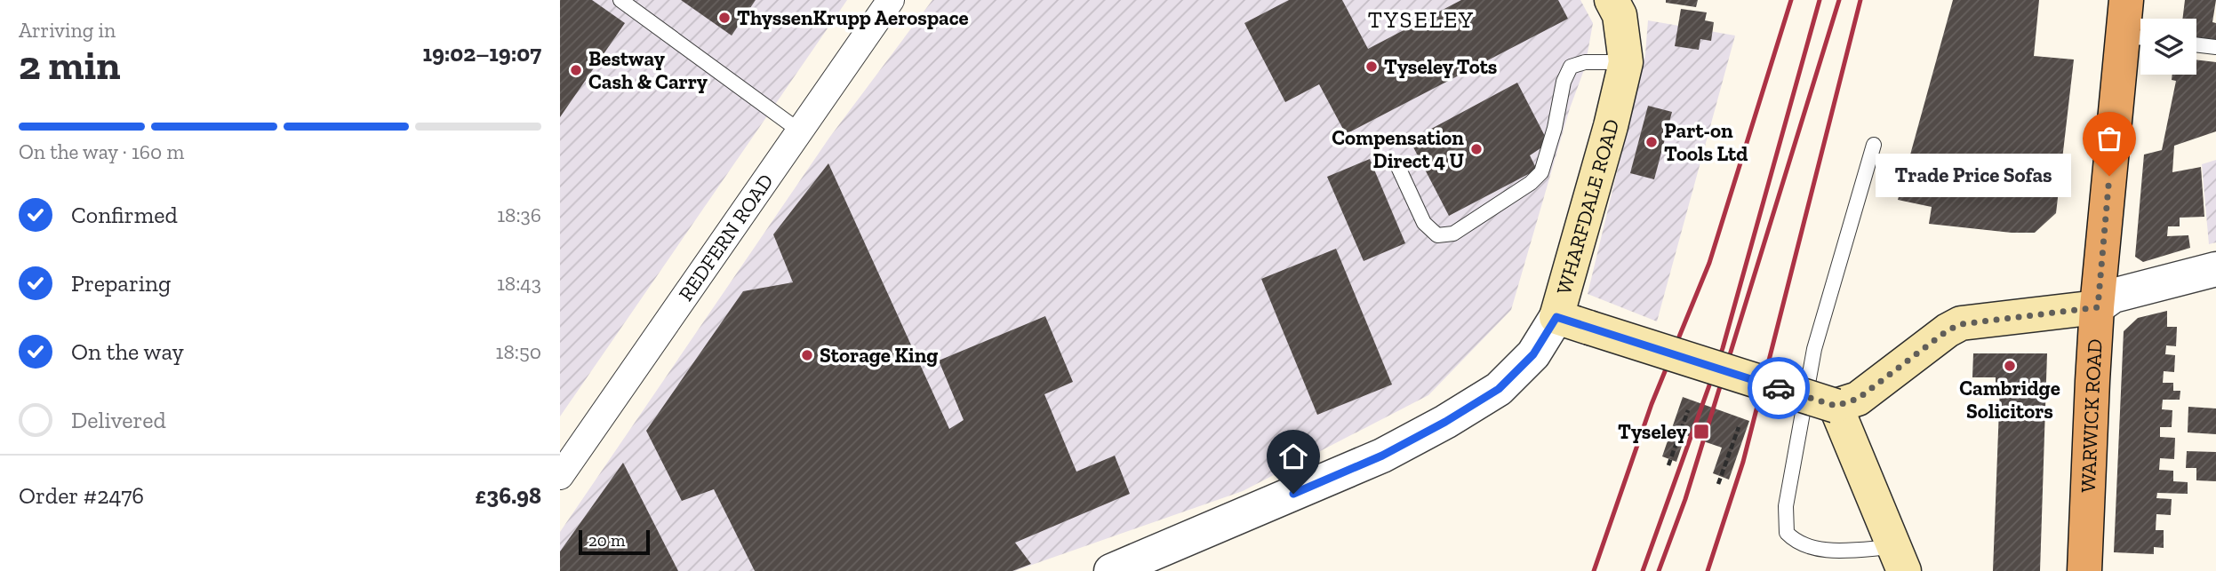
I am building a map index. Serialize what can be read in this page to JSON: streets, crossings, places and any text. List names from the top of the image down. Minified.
{"streets":{"highway":["WARWICK ROAD"],"main road":["WHARFDALE ROAD"],"street":["REDFERN ROAD"]},"districts":["TYSELEY"],"places":{"other":["ThyssenKrupp Aerospace","Tyseley Tots","Bestway Cash & Carry","Part-on Tools Ltd","Compensation Direct 4 U","Trade Price Sofas","Storage King","Cambridge Solicitors"],"transit":["Tyseley"]},"scale_bar":"20 m","page":{"heading":["2 min","Arriving in","19:02–19:07"],"panel":["Order #2476","£36.98"],"bar":"On the way · 160 m","bubble":"Trade Price Sofas","list":[["Confirmed","18:36"],["Preparing","18:43"],["On the way","18:50"],"Delivered"],"scale":"20 m"}}
